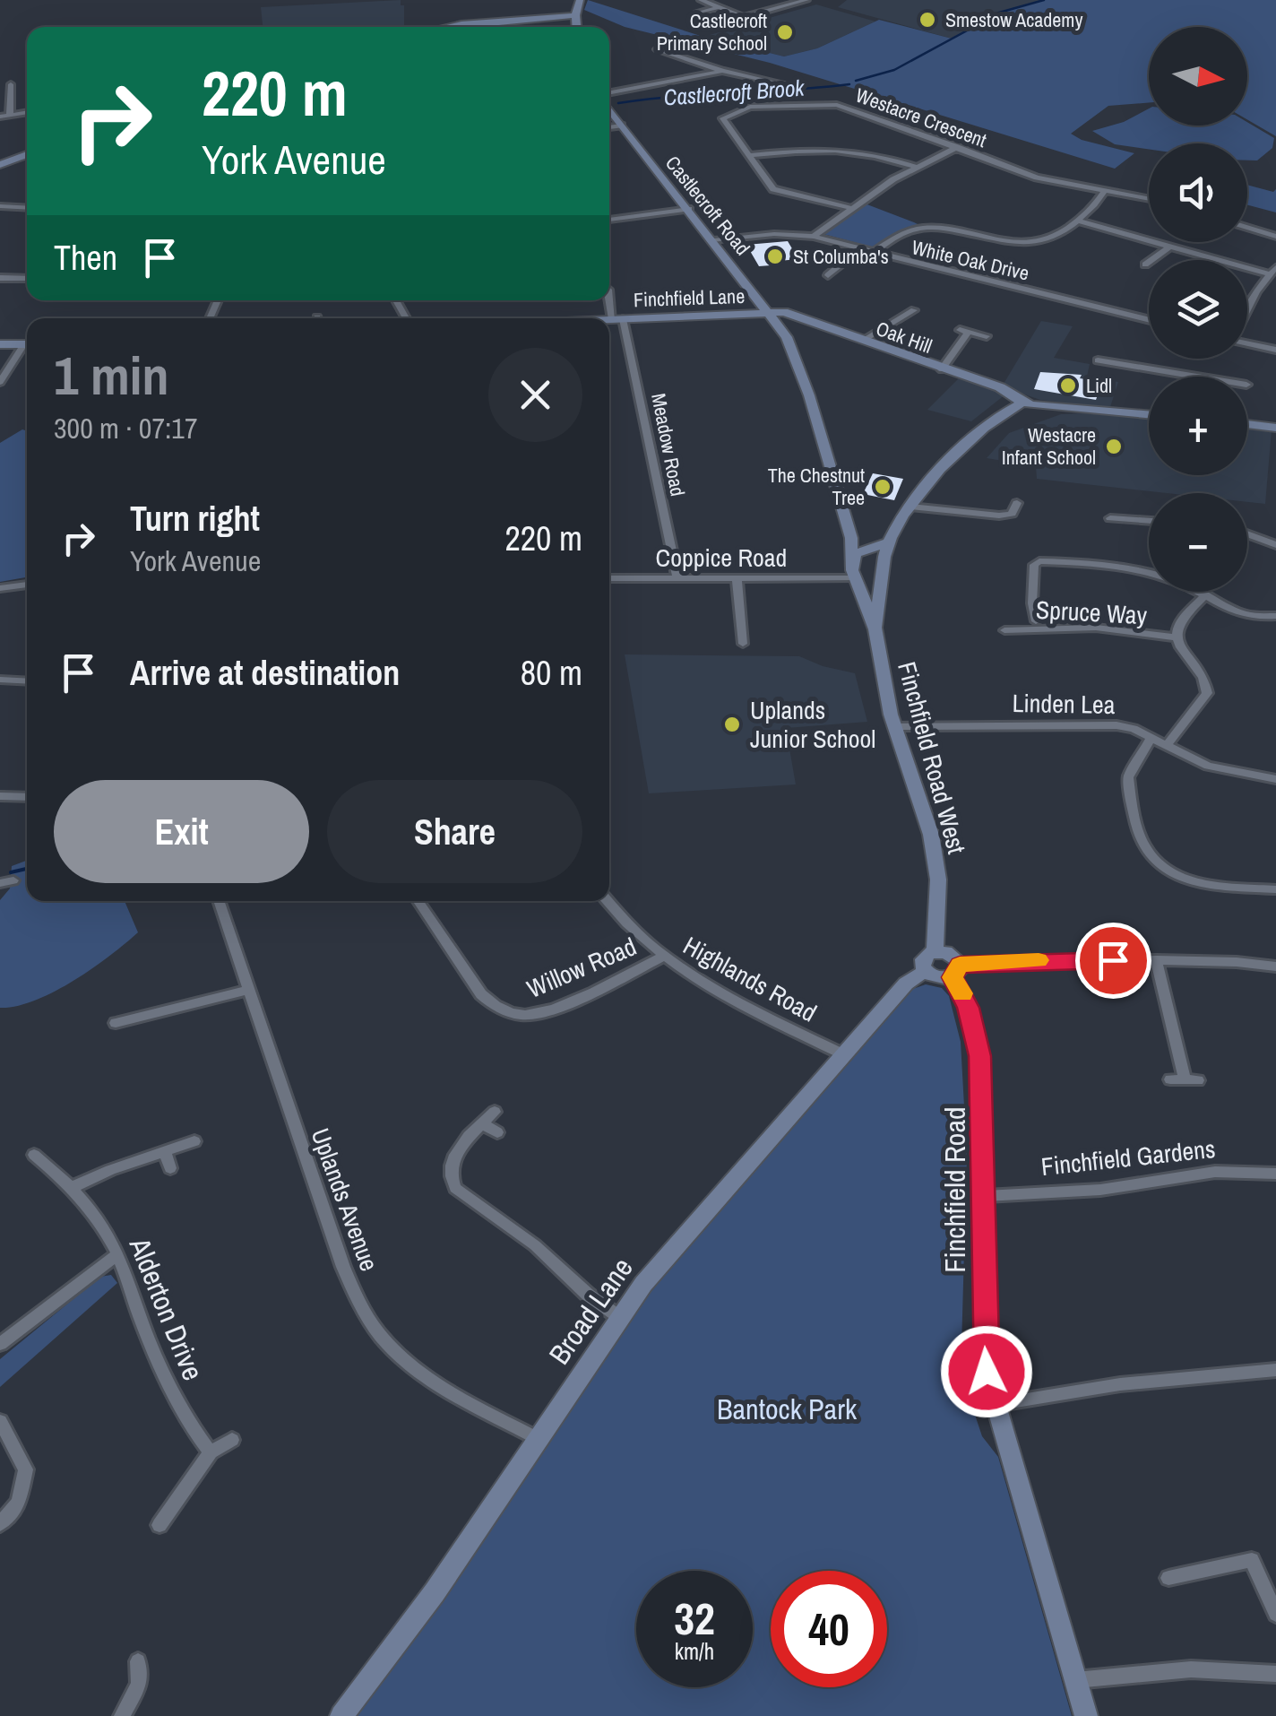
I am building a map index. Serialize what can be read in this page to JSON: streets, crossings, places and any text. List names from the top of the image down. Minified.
{"streets":{"street":["Westacre Crescent","Castlecroft Road","White Oak Drive","Finchfield Lane","Oak Hill","Meadow Road","Coppice Road","Spruce Way","Linden Lea","Finchfield Road West","Willow Road","Highlands Road","Finchfield Gardens","Finchfield Road","Uplands Avenue","Alderton Drive","Broad Lane"]},"crossings":[["Castlecroft Road","White Oak Drive"],["Castlecroft Road","Finchfield Lane"],["Castlecroft Road","Oak Hill"],["Castlecroft Road","Finchfield Road West"],["Finchfield Lane","Oak Hill"],["Finchfield Lane","Meadow Road"],["Meadow Road","Coppice Road"],["Coppice Road","Finchfield Road West"],["Linden Lea","Finchfield Road West"],["Finchfield Road West","Finchfield Road"],["Finchfield Road West","Broad Lane"],["Willow Road","Highlands Road"],["Highlands Road","Broad Lane"],["Finchfield Gardens","Finchfield Road"],["Finchfield Road","Broad Lane"],["Uplands Avenue","Broad Lane"]],"water":["Castlecroft Brook"],"parks":["Bantock Park"],"places":["Smestow Academy","Castlecroft Primary School","St Columba's","Lidl","Westacre Infant School","The Chestnut Tree","Uplands Junior School"],"north":"right","page":{"map_buttons":["+","−"],"turn":["220 m","York Avenue"],"then":"Then","heading":["1 min","300 m · 07:17"],"list":[{"name":"Turn right","note":"York Avenue","value":"220 m"},{"name":"Arrive at destination","value":"80 m"}],"buttons":["Exit","Share"],"speed":"32 km/h","limit":"40"}}
